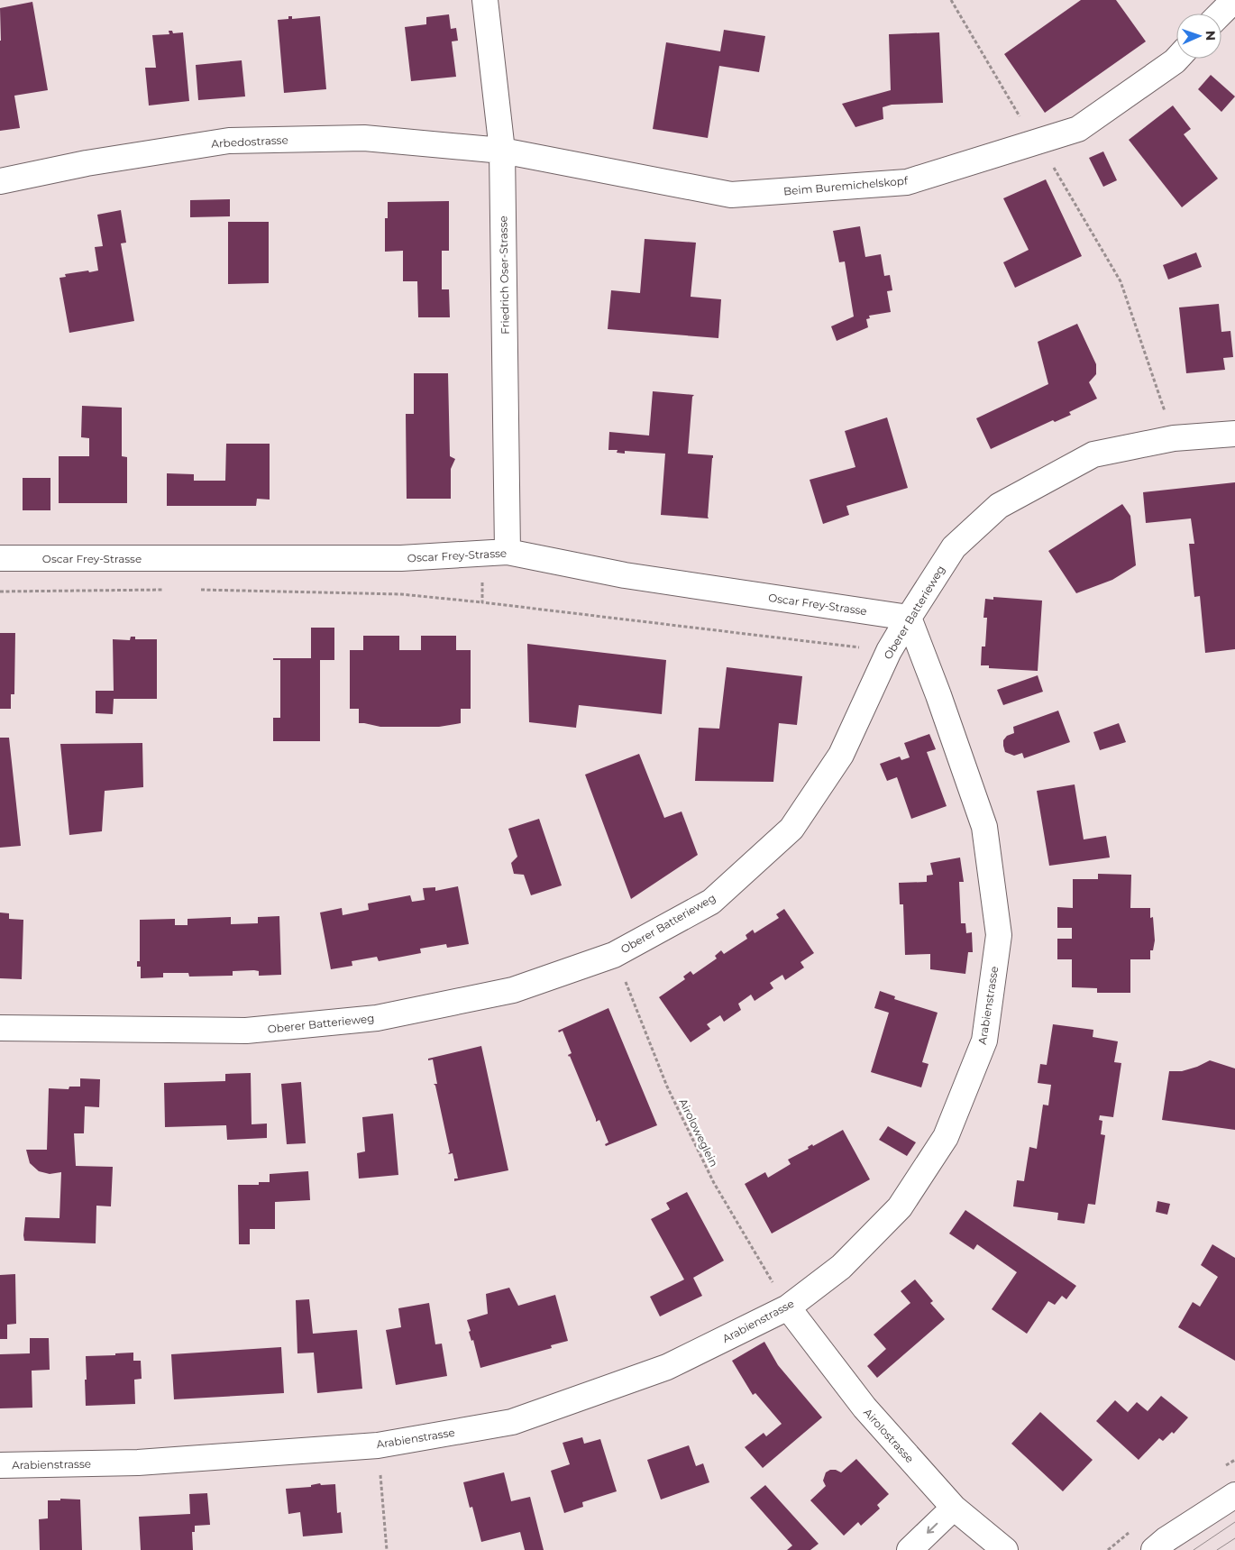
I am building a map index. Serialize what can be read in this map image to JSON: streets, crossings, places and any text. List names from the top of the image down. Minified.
{"streets":{"street":["Arbedostrasse","Beim Buremichelskopf","Friedrich Oser-Strasse","Oscar Frey-Strasse","Oberer Batterieweg","Arabienstrasse","Airolostrasse"],"path":["Airoloweglein"]},"crossings":[["Arbedostrasse","Beim Buremichelskopf"],["Arbedostrasse","Friedrich Oser-Strasse"],["Beim Buremichelskopf","Friedrich Oser-Strasse"],["Friedrich Oser-Strasse","Oscar Frey-Strasse"],["Oscar Frey-Strasse","Oberer Batterieweg"],["Oscar Frey-Strasse","Arabienstrasse"],["Oberer Batterieweg","Arabienstrasse"],["Oberer Batterieweg","Airoloweglein"],["Arabienstrasse","Airoloweglein"],["Arabienstrasse","Airolostrasse"],["Airoloweglein","Airolostrasse"]],"north":"right"}
